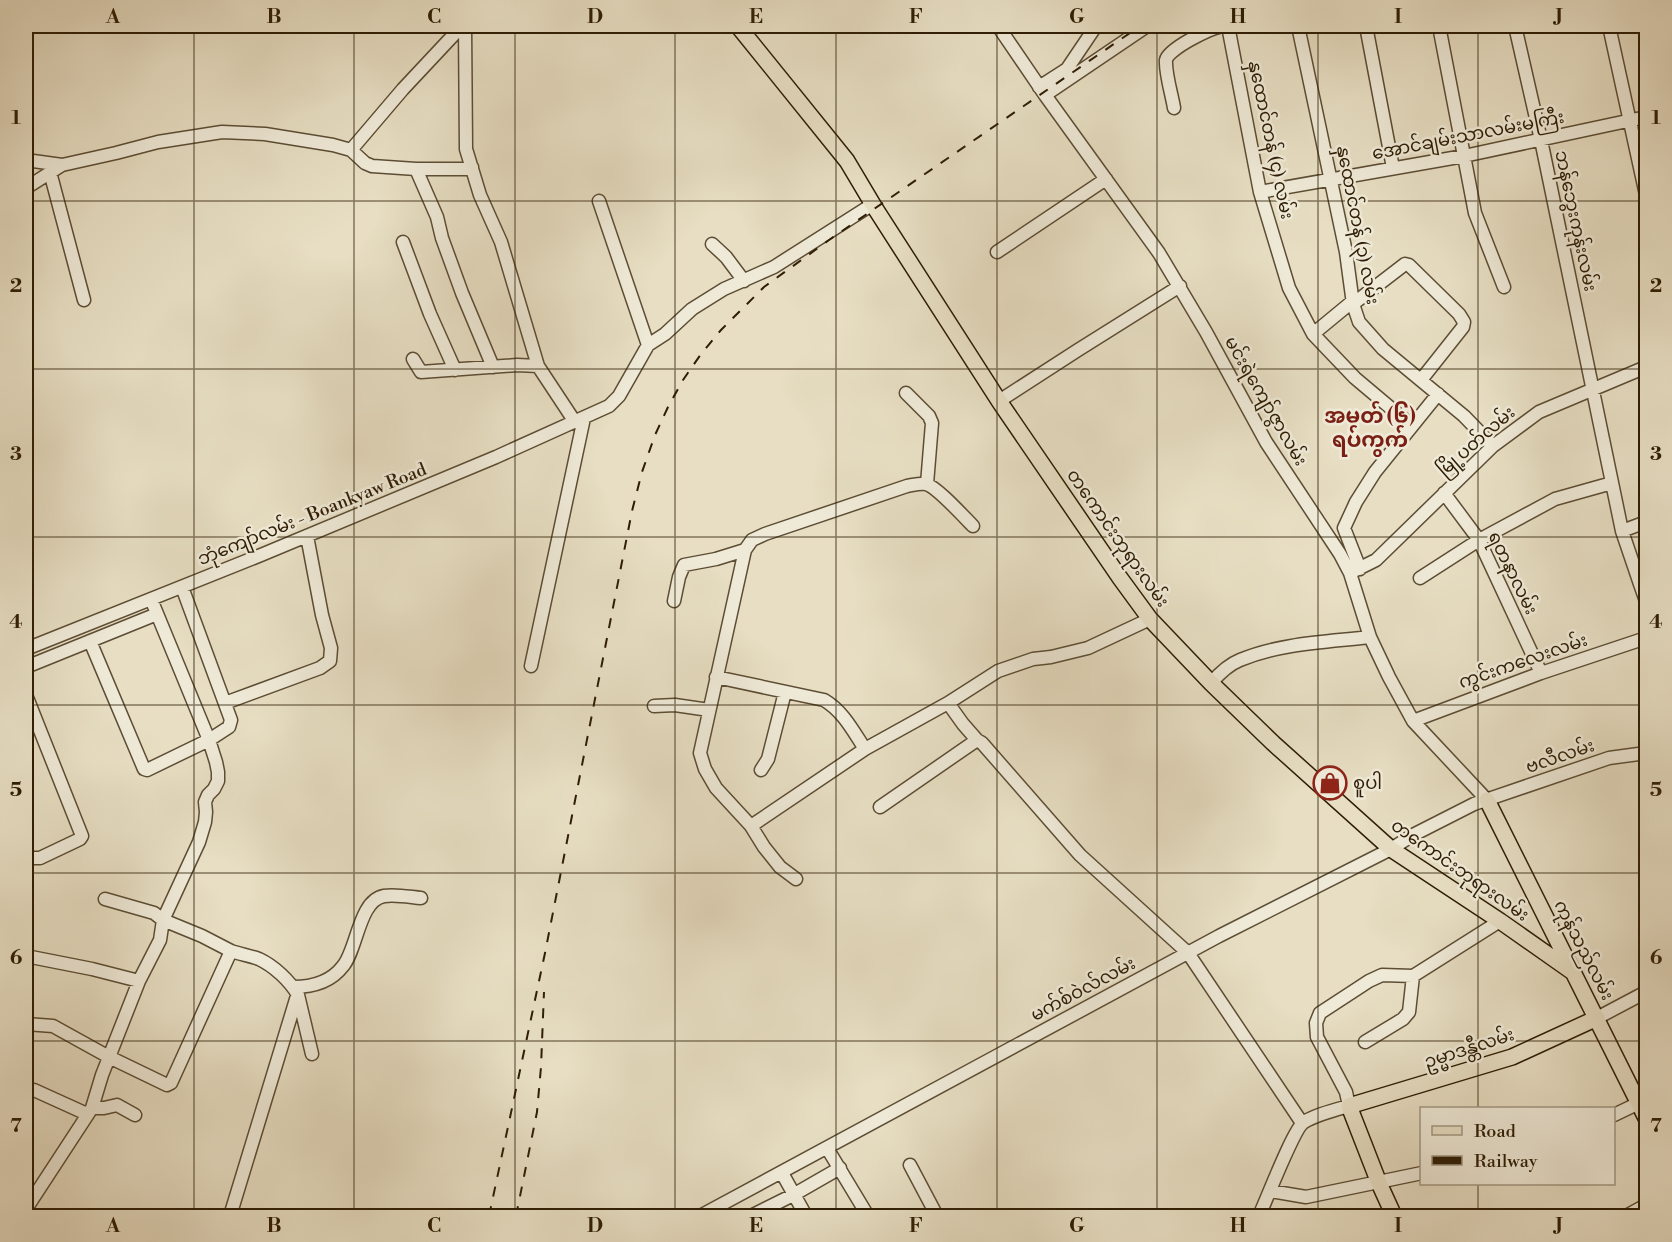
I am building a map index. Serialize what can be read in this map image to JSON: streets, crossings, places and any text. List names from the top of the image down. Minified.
{"streets":{"main road":["တကောင်းဘုရားလမ်း","ကုန်သည်လမ်း","ဥမ္မာဒန္တီလမ်း"],"street":["အောင်ချမ်းသာလမ်းမကြီး","နှထောင်တန် (၄) လမ်း","ဘန်ဘွေးကုန်းလမ်း","နှထောင်တန် (၃) လမ်း","မင်းရဲကျော်ဇွာလမ်း","မြို့ပတ်လမ်း","ဘုံကျော်လမ်း - Boankyaw Road","ရတနာလမ်း","ကွင်းကလေးလမ်း","ဗလီလမ်း","မက်စ်ဝဲလ်လမ်း"]},"crossings":[["အောင်ချမ်းသာလမ်းမကြီး","နှထောင်တန် (၄) လမ်း"],["အောင်ချမ်းသာလမ်းမကြီး","ဘန်ဘွေးကုန်းလမ်း"],["အောင်ချမ်းသာလမ်းမကြီး","နှထောင်တန် (၃) လမ်း"],["ဘန်ဘွေးကုန်းလမ်း","မြို့ပတ်လမ်း"],["နှထောင်တန် (၃) လမ်း","မြို့ပတ်လမ်း"],["မင်းရဲကျော်ဇွာလမ်း","မြို့ပတ်လမ်း"],["မင်းရဲကျော်ဇွာလမ်း","ကွင်းကလေးလမ်း"],["မင်းရဲကျော်ဇွာလမ်း","ဗလီလမ်း"],["မင်းရဲကျော်ဇွာလမ်း","ကုန်သည်လမ်း"],["မင်းရဲကျော်ဇွာလမ်း","မက်စ်ဝဲလ်လမ်း"],["မြို့ပတ်လမ်း","ရတနာလမ်း"],["တကောင်းဘုရားလမ်း","ကုန်သည်လမ်း"],["တကောင်းဘုရားလမ်း","မက်စ်ဝဲလ်လမ်း"],["ရတနာလမ်း","ကွင်းကလေးလမ်း"],["ဗလီလမ်း","ကုန်သည်လမ်း"],["ဗလီလမ်း","မက်စ်ဝဲလ်လမ်း"],["ကုန်သည်လမ်း","မက်စ်ဝဲလ်လမ်း"],["ကုန်သည်လမ်း","ဥမ္မာဒန္တီလမ်း"]],"districts":["အမှတ် (၆) ရပ်ကွက်"],"places":{"shop":["စူပါ"]},"legend":["Road","Railway"],"grid":{"columns":["A","B","C","D","E","F","G","H","I","J"],"rows":["1","2","3","4","5","6","7"]}}
